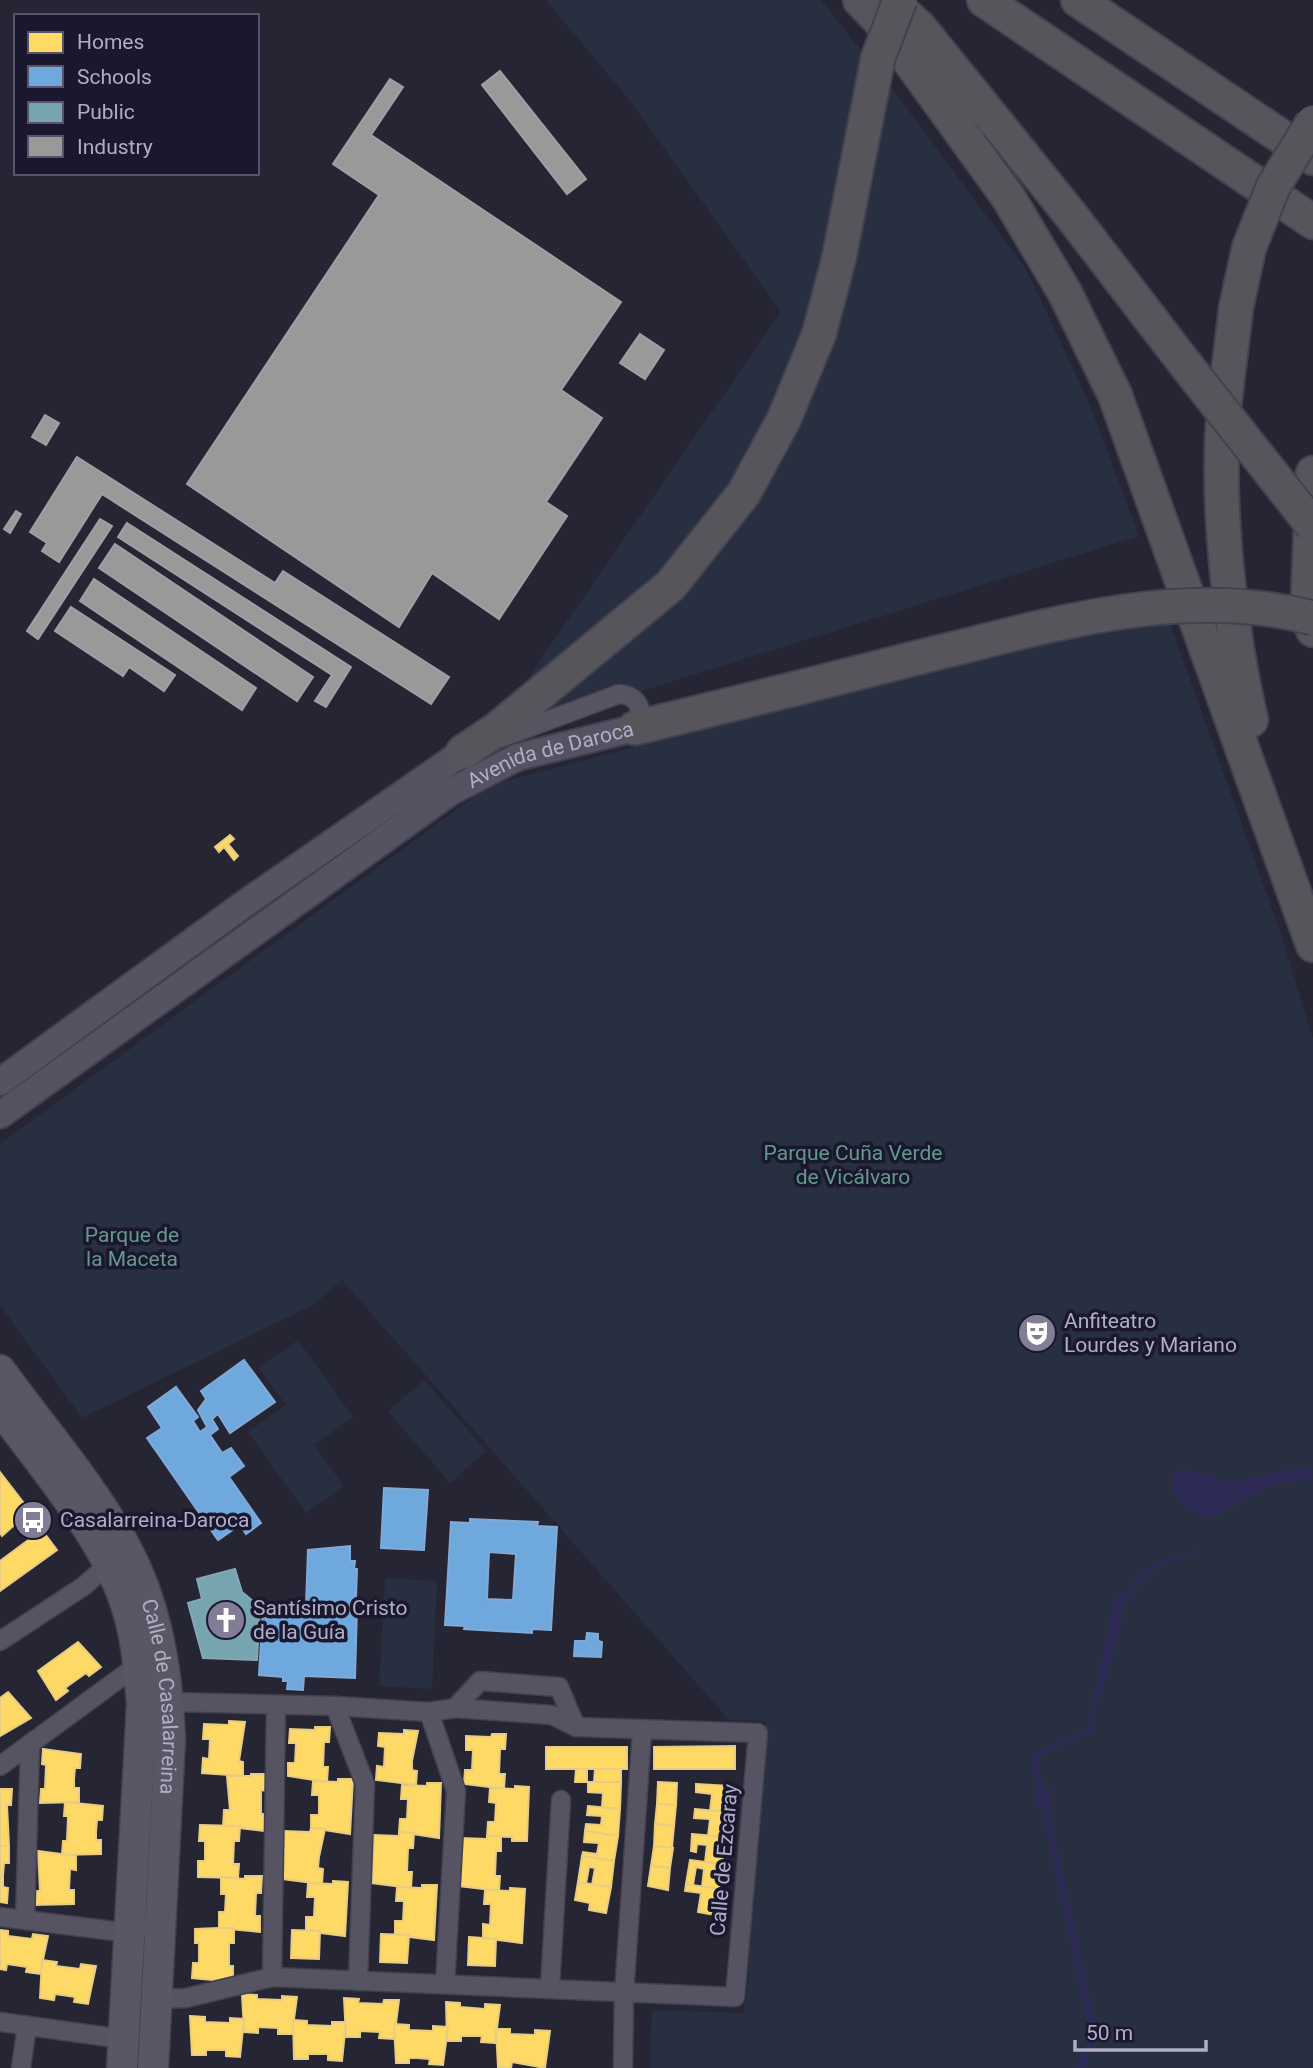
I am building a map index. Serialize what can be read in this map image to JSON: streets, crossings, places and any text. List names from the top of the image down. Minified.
{"streets":{"main road":["Avenida de Daroca","Calle de Casalarreina"],"street":["Calle de Ezcaray"]},"crossings":[["Calle de Casalarreina","Calle de Ezcaray"]],"parks":["Parque Cuña Verde de Vicálvaro","Parque de la Maceta"],"places":{"theatre":["Anfiteatro Lourdes y Mariano"],"bus stop":["Casalarreina-Daroca"],"church":["Santísimo Cristo de la Guía"]},"legend":["Homes","Schools","Public","Industry"],"scale_bar":"50 m"}
